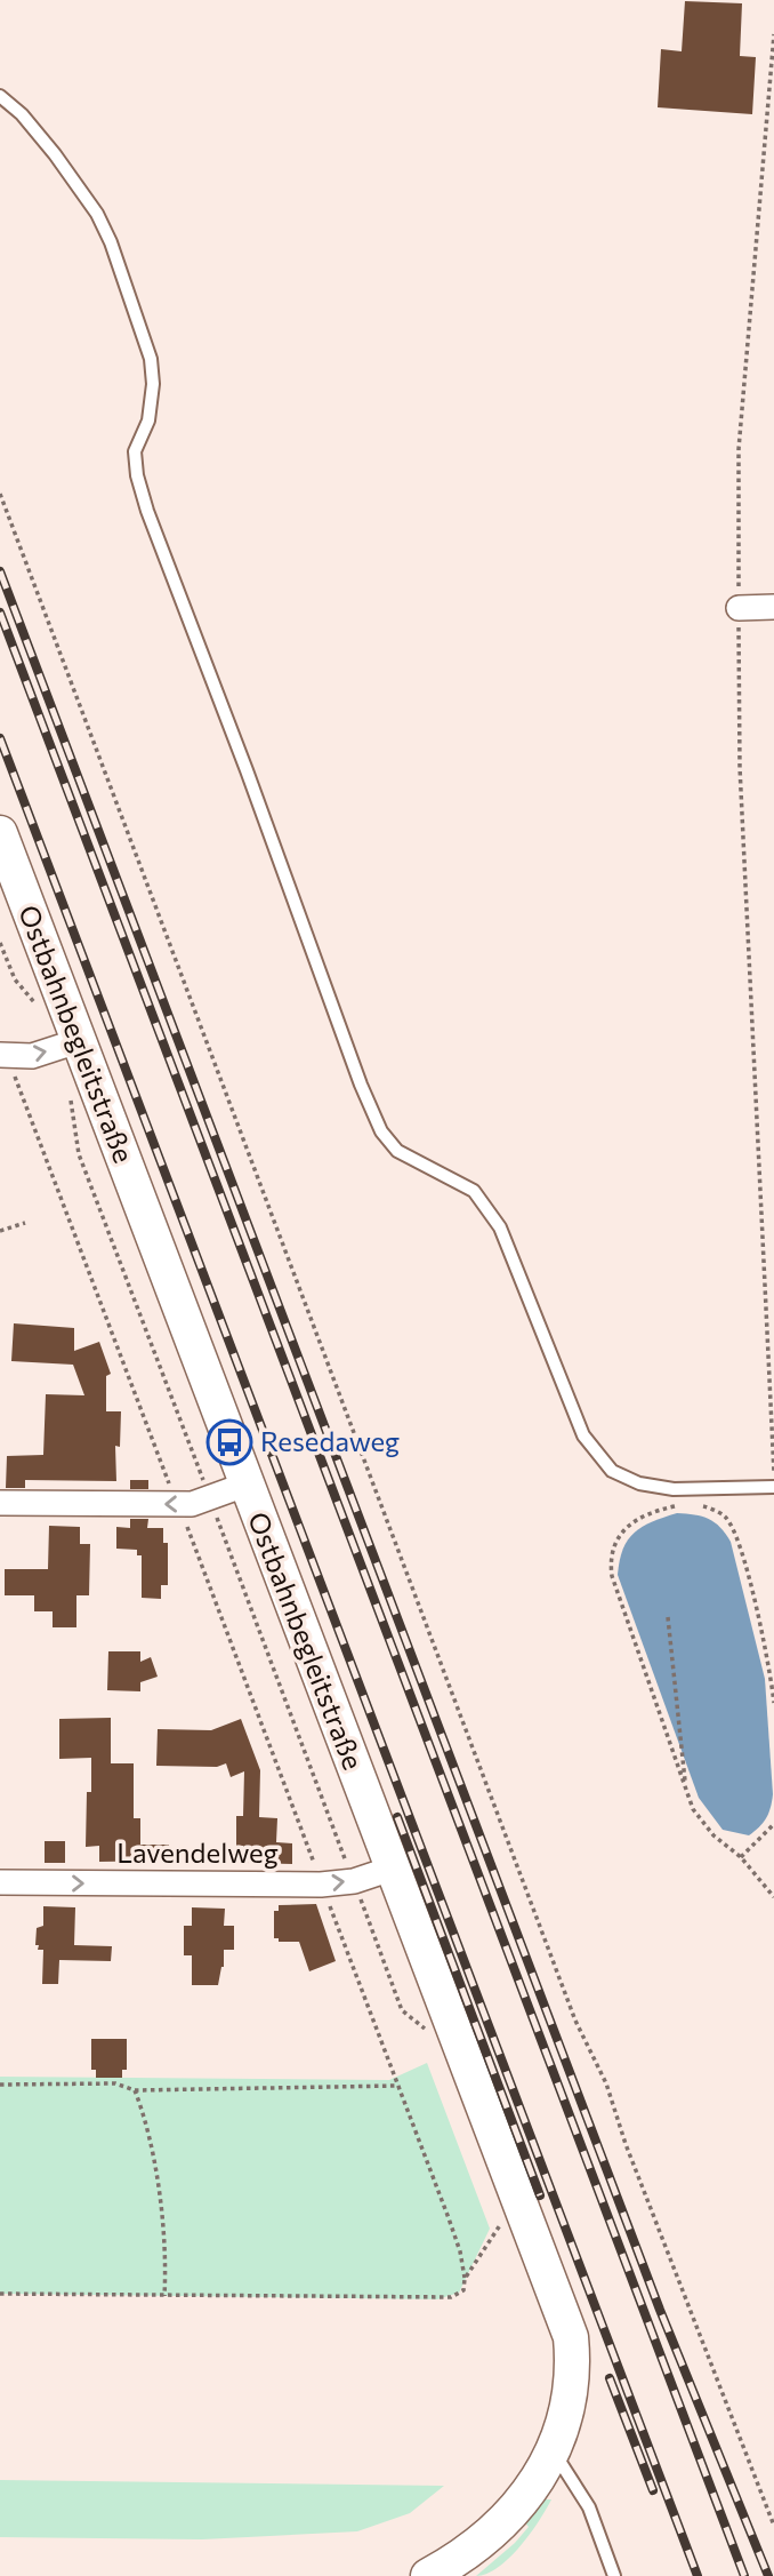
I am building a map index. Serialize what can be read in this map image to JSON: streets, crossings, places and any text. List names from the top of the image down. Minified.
{"streets":{"street":["Ostbahnbegleitstraße","Lavendelweg"]},"crossings":[["Ostbahnbegleitstraße","Lavendelweg"]],"one_way":["Lavendelweg"],"places":{"bus stop":["Resedaweg"]}}
